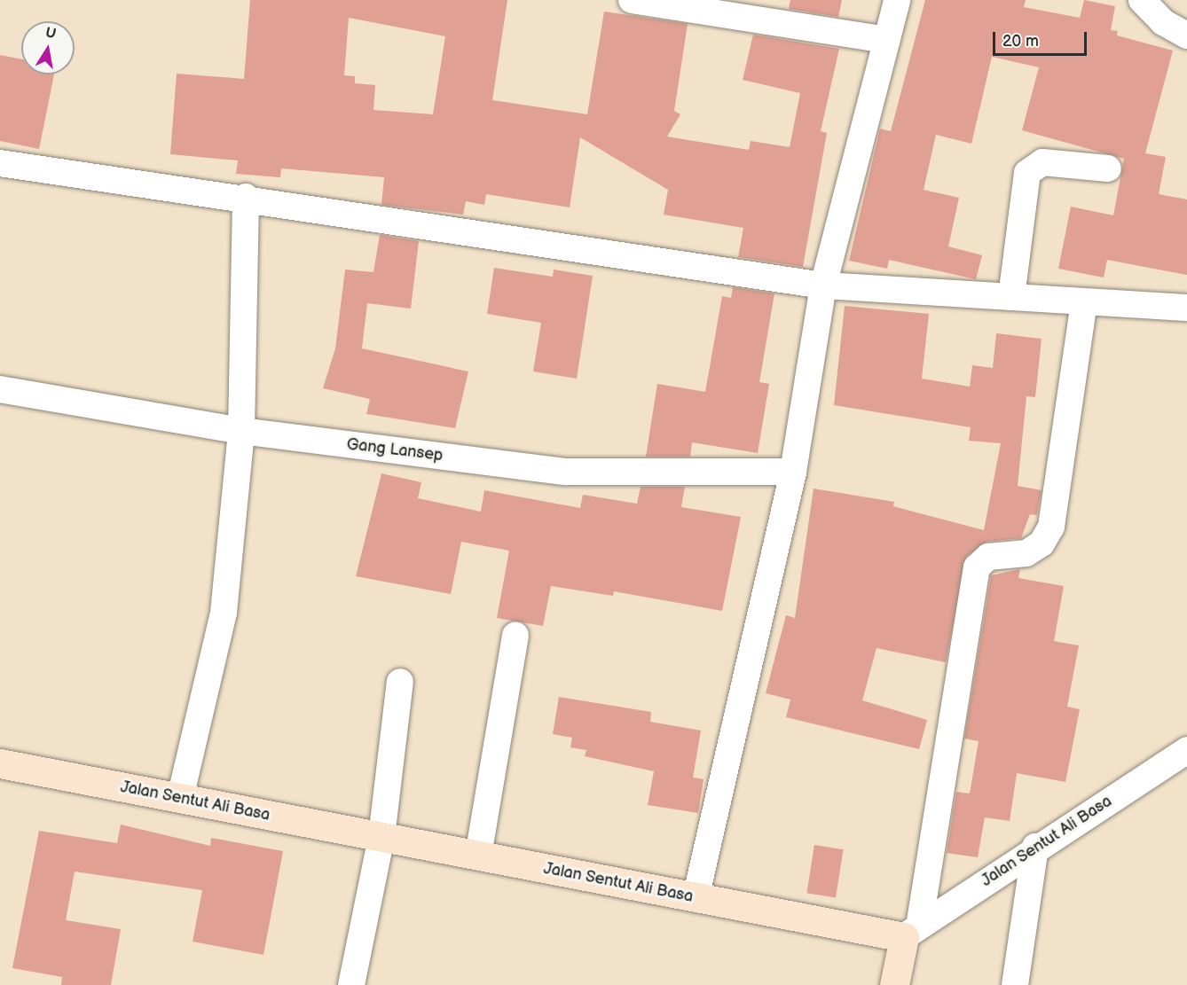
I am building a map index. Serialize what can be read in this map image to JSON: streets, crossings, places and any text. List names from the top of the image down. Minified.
{"streets":{"street":["Gang Lansep","Jalan Sentut Ali Basa"]},"scale_bar":"20 m","north":"top"}
